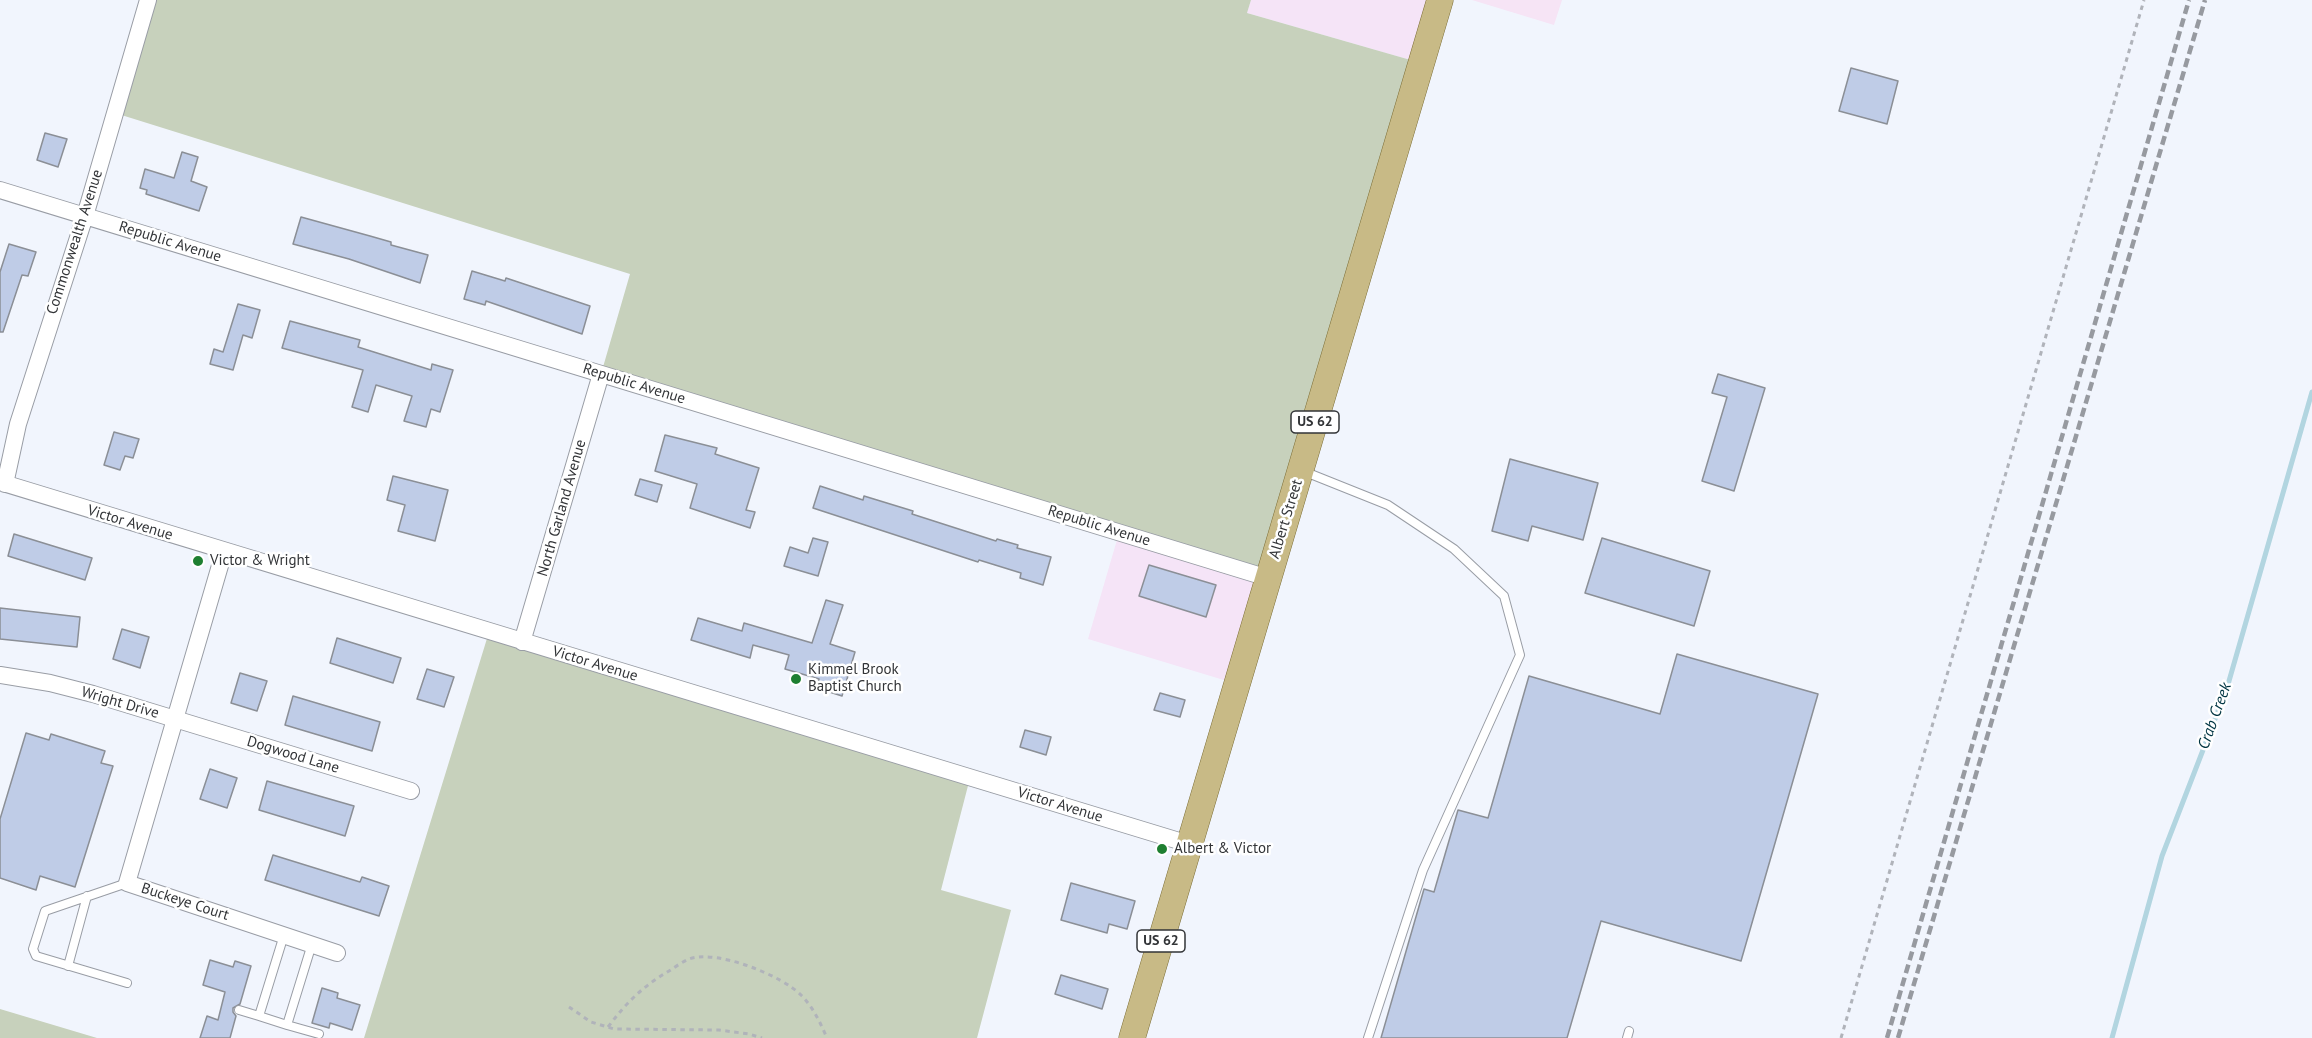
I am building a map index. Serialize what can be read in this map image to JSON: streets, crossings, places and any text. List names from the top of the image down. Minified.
{"streets":{"main road":["US 62","Albert Street"],"street":["Commonwealth Avenue","Republic Avenue","North Garland Avenue","Victor Avenue","Wright Drive","Dogwood Lane","Buckeye Court"]},"crossings":[["Commonwealth Avenue","Republic Avenue"],["Commonwealth Avenue","Victor Avenue"],["Republic Avenue","North Garland Avenue"],["Republic Avenue","Albert Street"],["North Garland Avenue","Victor Avenue"],["Albert Street","Victor Avenue"],["Victor Avenue","Wright Drive"],["Wright Drive","Dogwood Lane"],["Wright Drive","Buckeye Court"],["Dogwood Lane","Buckeye Court"]],"water":["Crab Creek"],"places":["Victor & Wright","Kimmel Brook Baptist Church","Albert & Victor"]}
